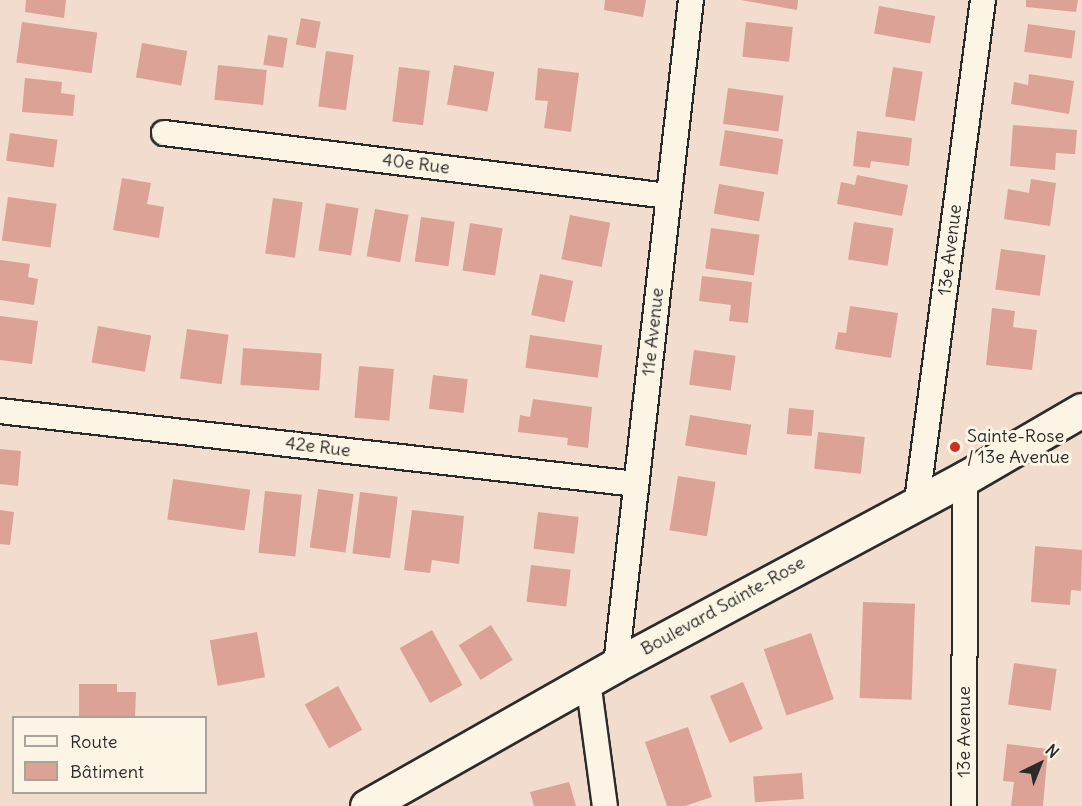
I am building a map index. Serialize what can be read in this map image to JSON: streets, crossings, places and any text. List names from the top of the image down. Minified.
{"streets":{"street":["40e Rue","13e Avenue","11e Avenue","42e Rue","Boulevard Sainte-Rose"]},"crossings":[["40e Rue","11e Avenue"],["13e Avenue","Boulevard Sainte-Rose"],["11e Avenue","42e Rue"],["11e Avenue","Boulevard Sainte-Rose"]],"places":["Sainte-Rose / 13e Avenue"],"legend":["Route","Bâtiment"],"north":"top right"}
